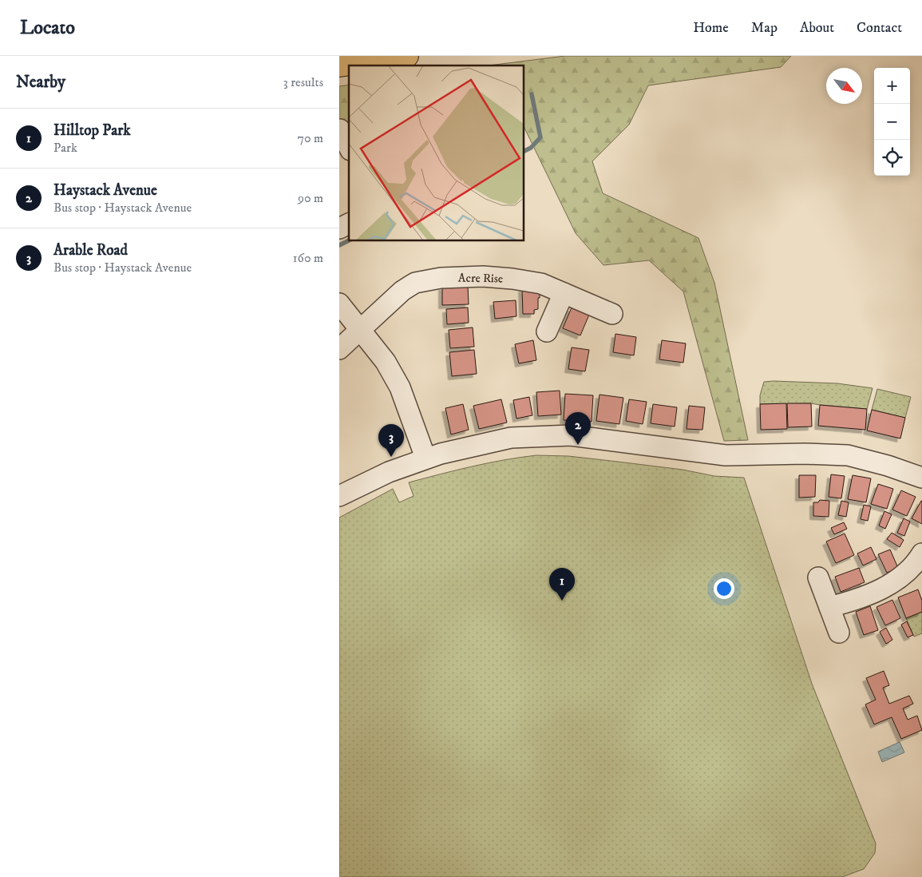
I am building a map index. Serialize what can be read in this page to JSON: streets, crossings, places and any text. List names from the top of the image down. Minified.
{"streets":{"street":["Acre Rise"]},"north":"bottom right","page":{"header":"Locato","nav":["Home","Map","About","Contact"],"heading":["Nearby","3 results"],"map_buttons":["+","−"],"list":[{"mark":"1","name":"Hilltop Park","note":"Park","value":"70 m"},{"mark":"2","name":"Haystack Avenue","note":"Bus stop · Haystack Avenue","value":"90 m"},{"mark":"3","name":"Arable Road","note":"Bus stop · Haystack Avenue","value":"160 m"}],"pins":["2","3","1"]}}
